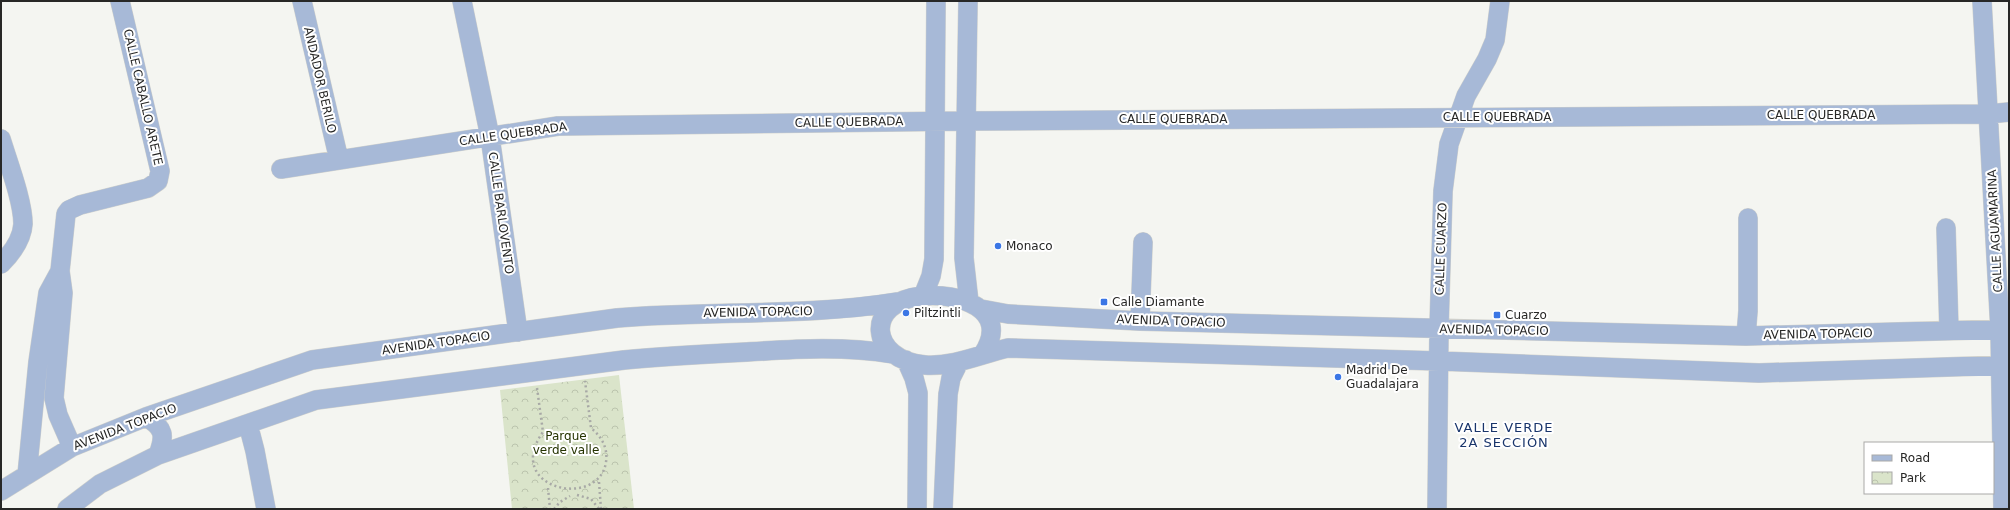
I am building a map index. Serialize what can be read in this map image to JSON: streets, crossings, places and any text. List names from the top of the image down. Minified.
{"streets":{"street":["ANDADOR BERILO","CALLE CABALLO ARETE","CALLE QUEBRADA","CALLE BARLOVENTO","CALLE AGUAMARINA","CALLE CUARZO","AVENIDA TOPACIO"]},"crossings":[["ANDADOR BERILO","CALLE QUEBRADA"],["CALLE CABALLO ARETE","AVENIDA TOPACIO"],["CALLE QUEBRADA","CALLE BARLOVENTO"],["CALLE QUEBRADA","CALLE AGUAMARINA"],["CALLE QUEBRADA","CALLE CUARZO"],["CALLE BARLOVENTO","AVENIDA TOPACIO"],["CALLE AGUAMARINA","AVENIDA TOPACIO"],["CALLE CUARZO","AVENIDA TOPACIO"]],"districts":["VALLE VERDE 2A SECCIÓN"],"parks":["Parque verde valle"],"places":{"other":["Monaco","Piltzintli","Madrid De Guadalajara"],"transit":["Calle Diamante","Cuarzo"]},"legend":["Road","Park"]}
